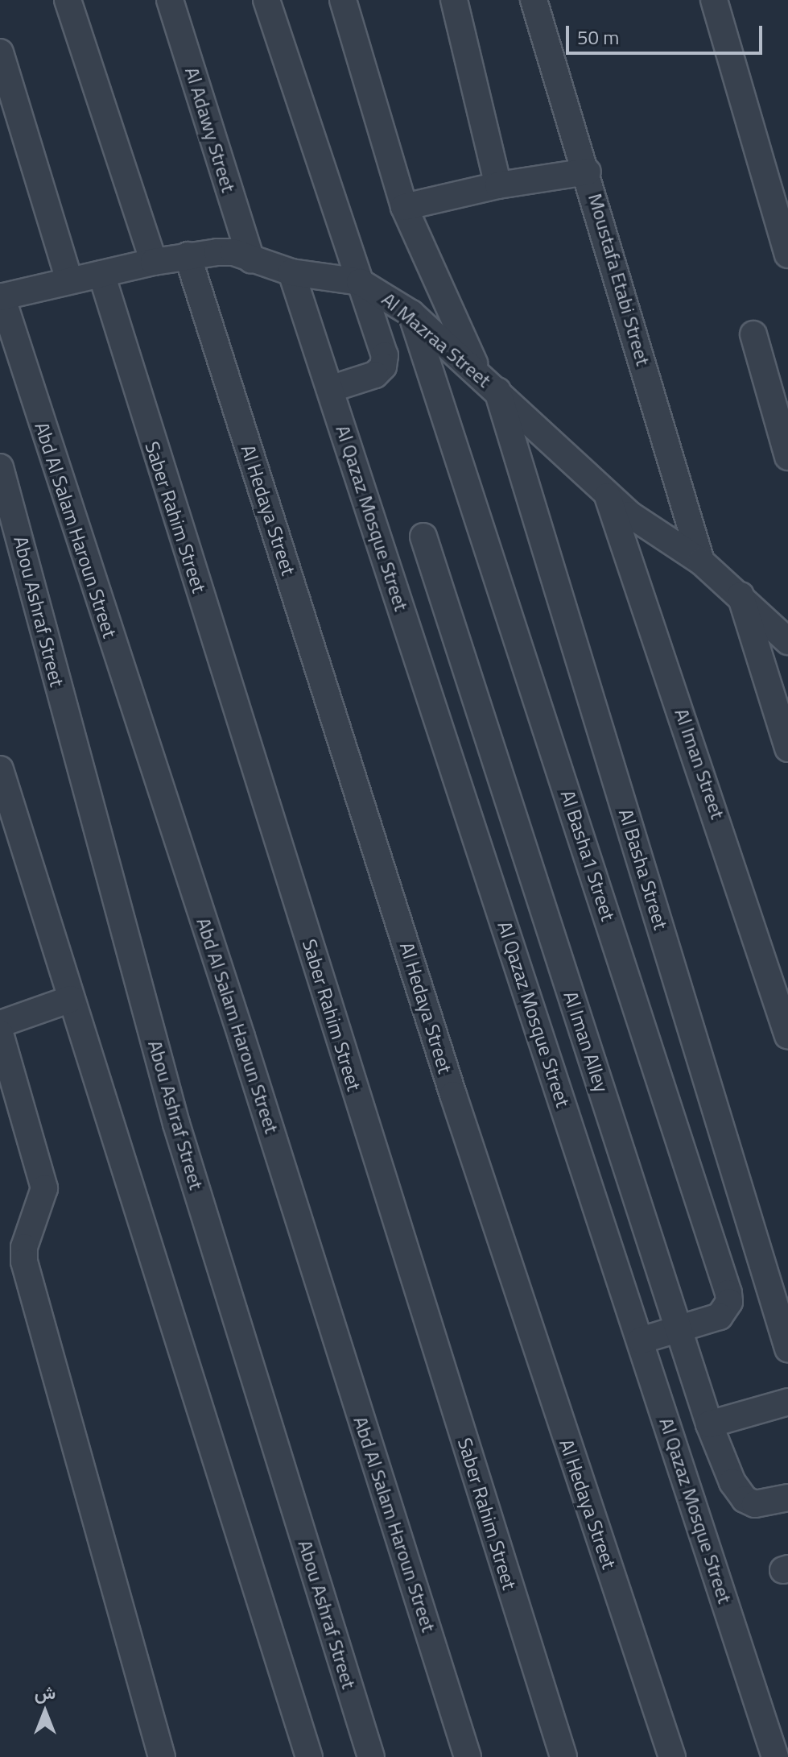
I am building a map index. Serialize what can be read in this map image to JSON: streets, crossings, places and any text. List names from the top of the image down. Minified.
{"streets":{"street":["Al Adawy Street","Moustafa Etabi Street","Al Mazraa Street","Al Hedaya Street","Saber Rahim Street","Al Qazaz Mosque Street","Abd Al Salam Haroun Street","Abou Ashraf Street","Al Iman Street","Al Basha1 Street","Al Basha Street","Al Iman Alley"]},"crossings":[["Al Adawy Street","Al Mazraa Street"],["Moustafa Etabi Street","Al Mazraa Street"],["Al Mazraa Street","Al Hedaya Street"],["Al Mazraa Street","Saber Rahim Street"],["Al Mazraa Street","Al Qazaz Mosque Street"],["Al Mazraa Street","Abd Al Salam Haroun Street"],["Al Mazraa Street","Al Iman Street"],["Al Mazraa Street","Al Basha1 Street"],["Al Mazraa Street","Al Basha Street"],["Al Qazaz Mosque Street","Al Basha1 Street"],["Al Basha1 Street","Al Iman Alley"]],"scale_bar":"50 m","north":"top"}
